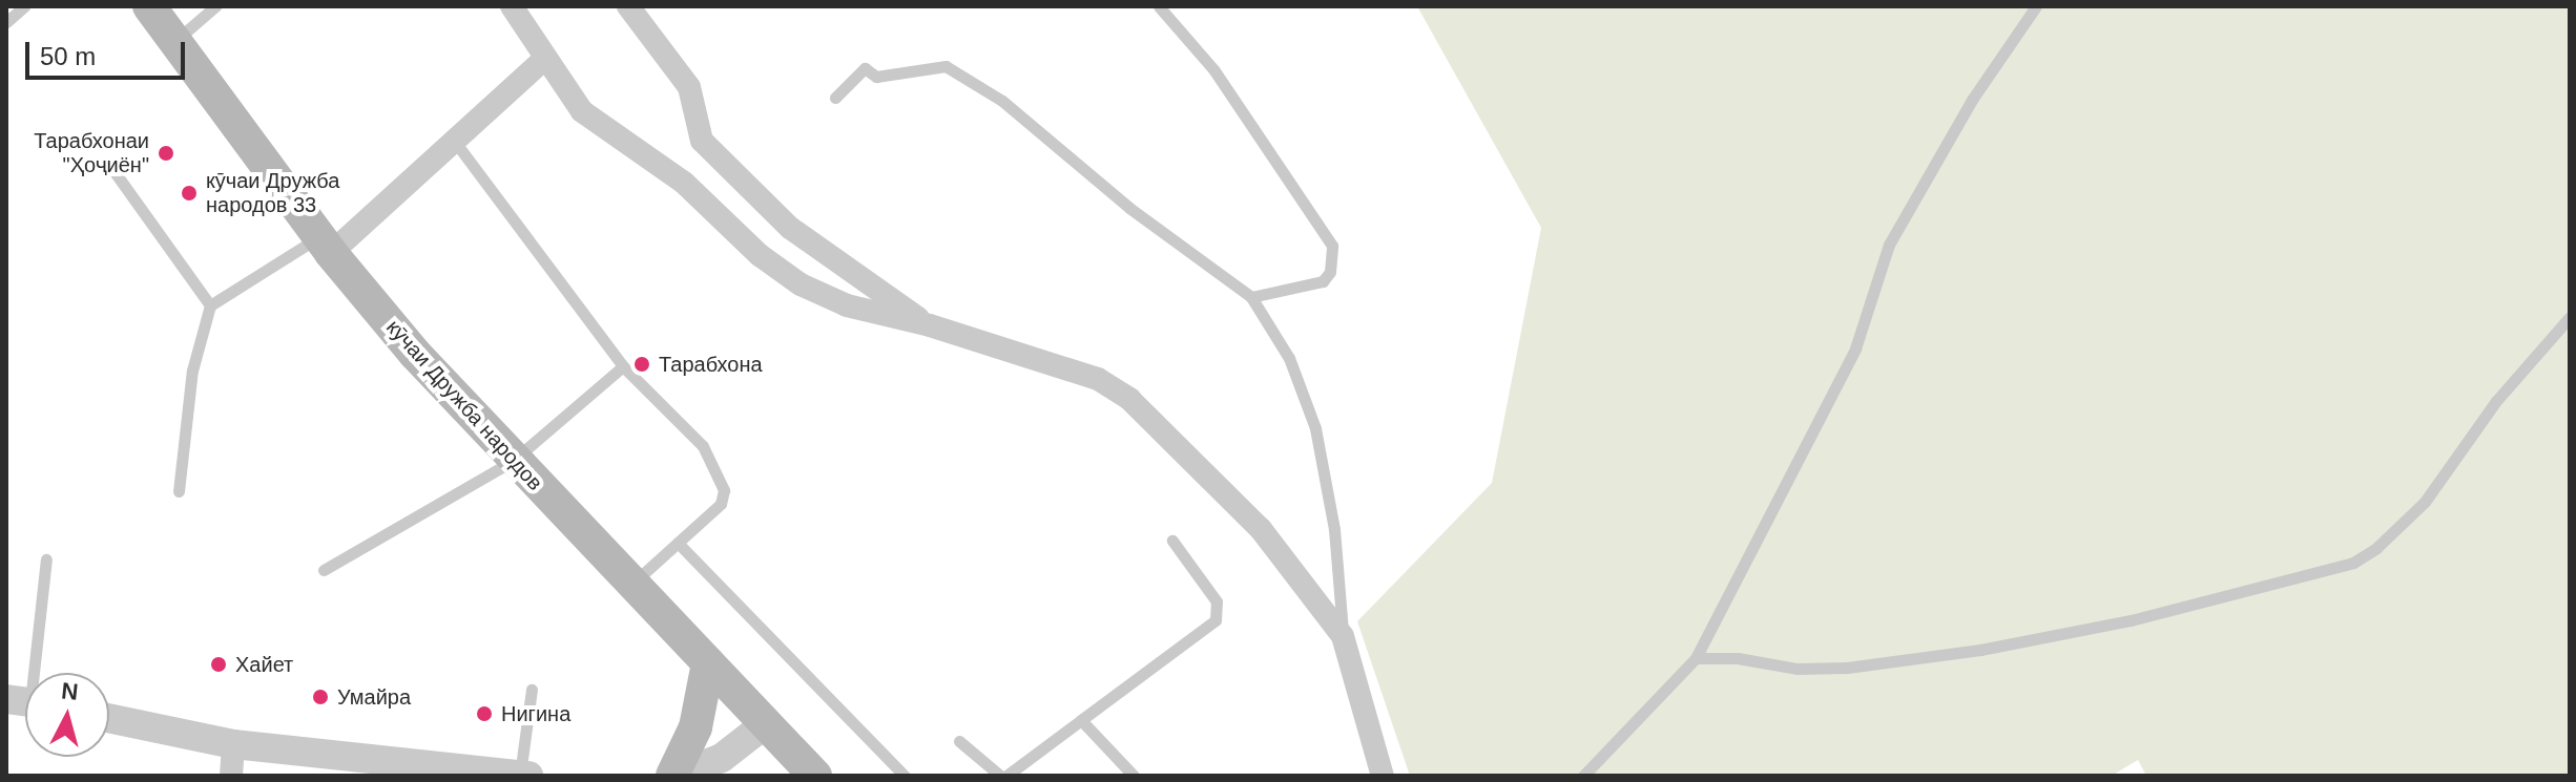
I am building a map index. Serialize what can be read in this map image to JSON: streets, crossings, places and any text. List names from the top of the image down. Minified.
{"streets":{"main road":["кӯчаи Дружба народов"]},"places":["Тарабхонаи \"Ҳоҷиён\"","кӯчаи Дружба народов 33","Тарабхона","Хайет","Умайра","Нигина"],"scale_bar":"50 m","north":"top"}
